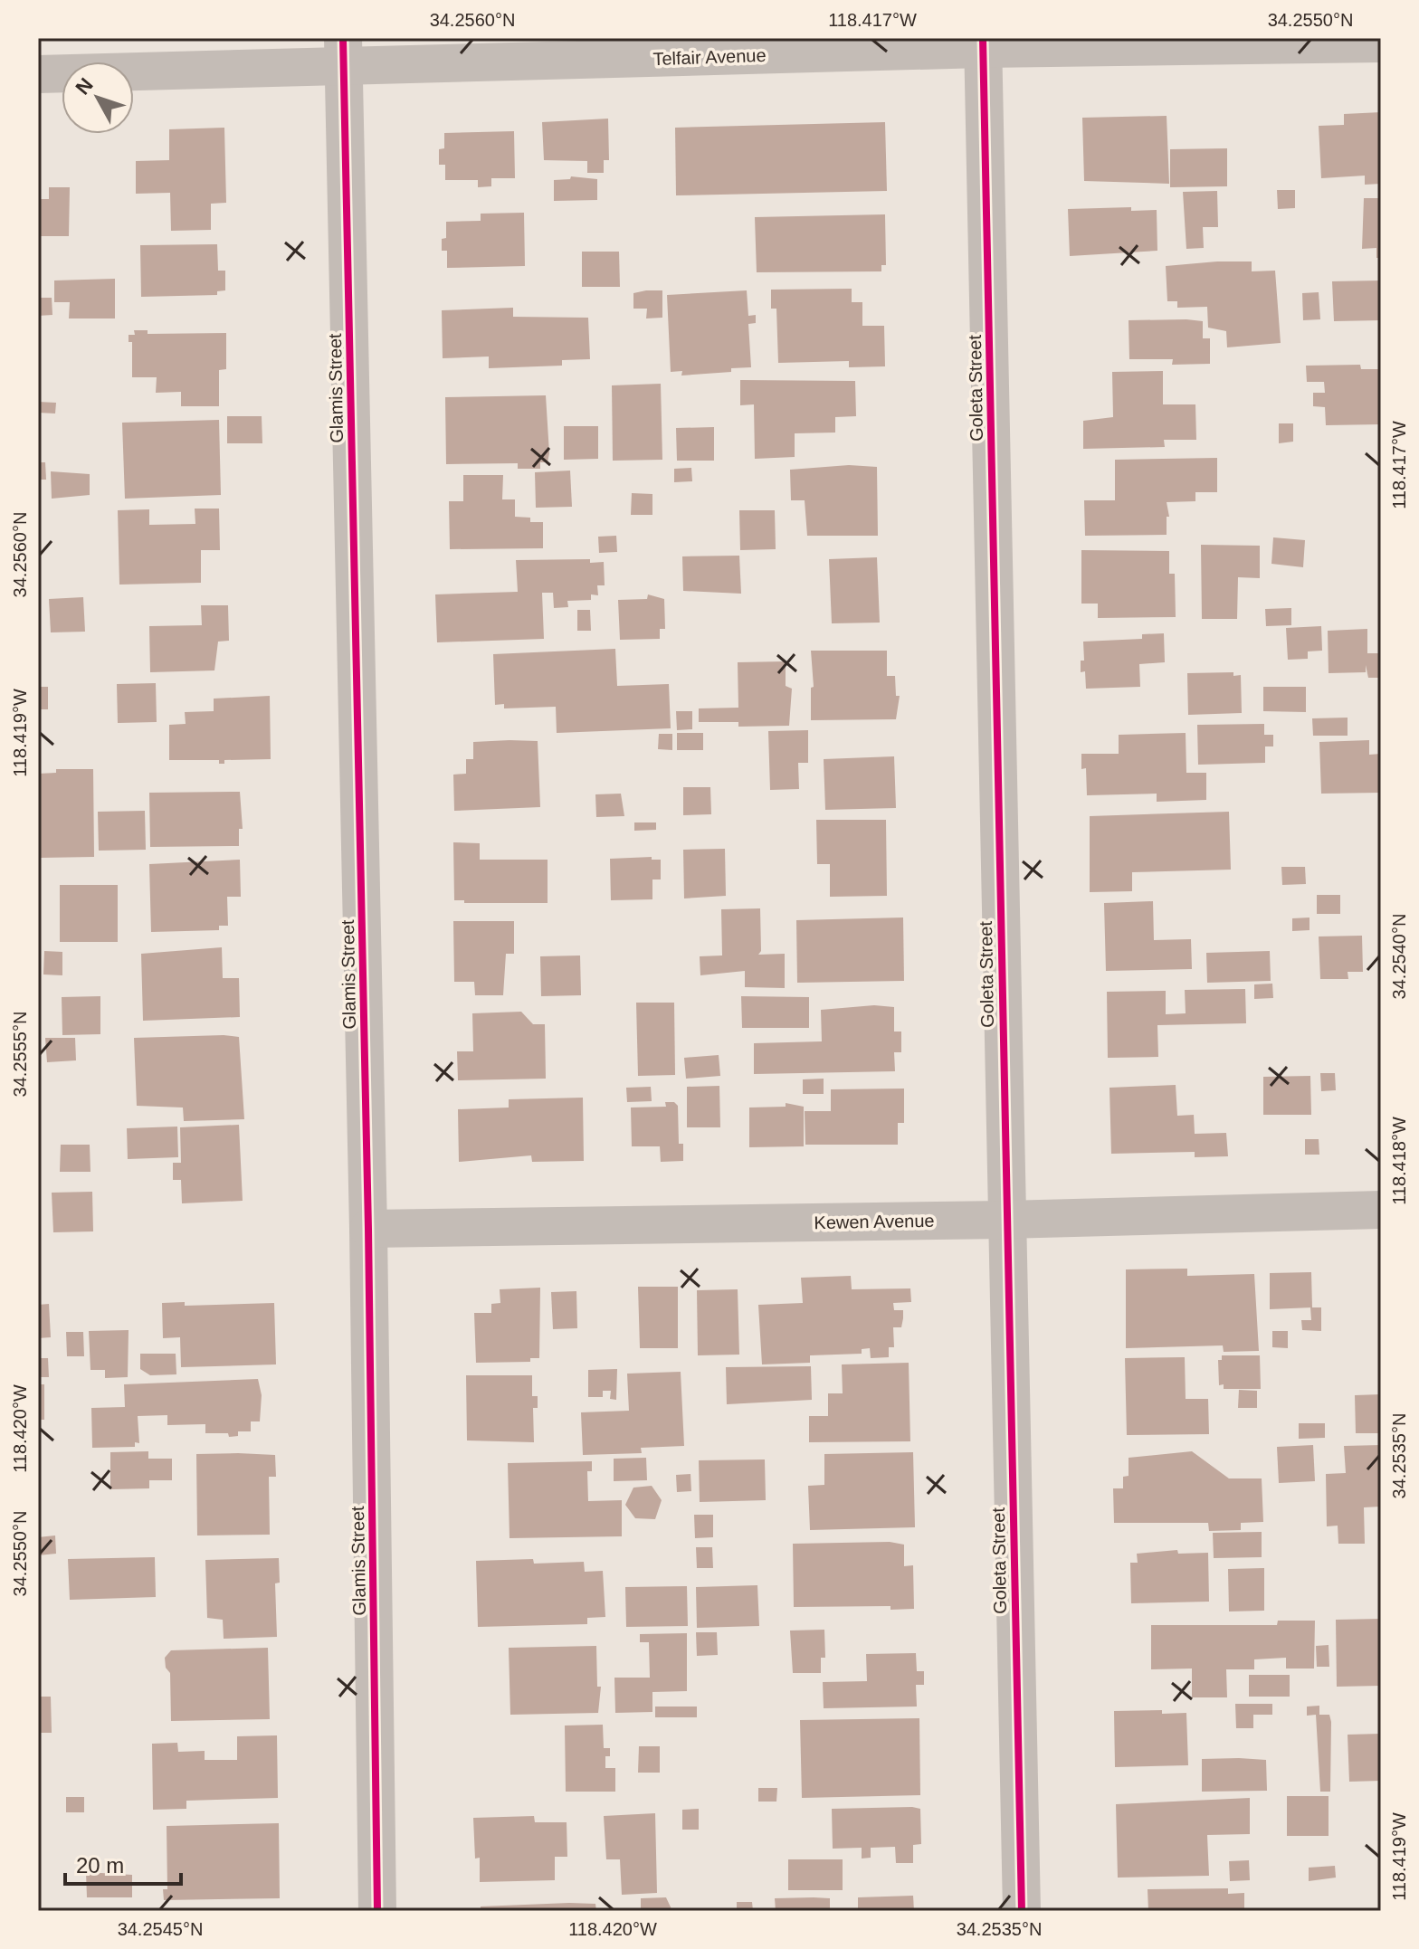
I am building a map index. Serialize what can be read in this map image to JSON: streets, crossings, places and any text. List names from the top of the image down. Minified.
{"streets":{"street":["Telfair Avenue","Glamis Street","Goleta Street","Kewen Avenue"]},"crossings":[["Telfair Avenue","Glamis Street"],["Telfair Avenue","Goleta Street"],["Glamis Street","Kewen Avenue"],["Goleta Street","Kewen Avenue"]],"scale_bar":"20 m","north":"top left","coordinates":["34.2560°N","118.417°W","34.2550°N","118.419°W","34.2540°N","34.2555°N","118.418°W","118.420°W","34.2535°N","34.2545°N"]}
